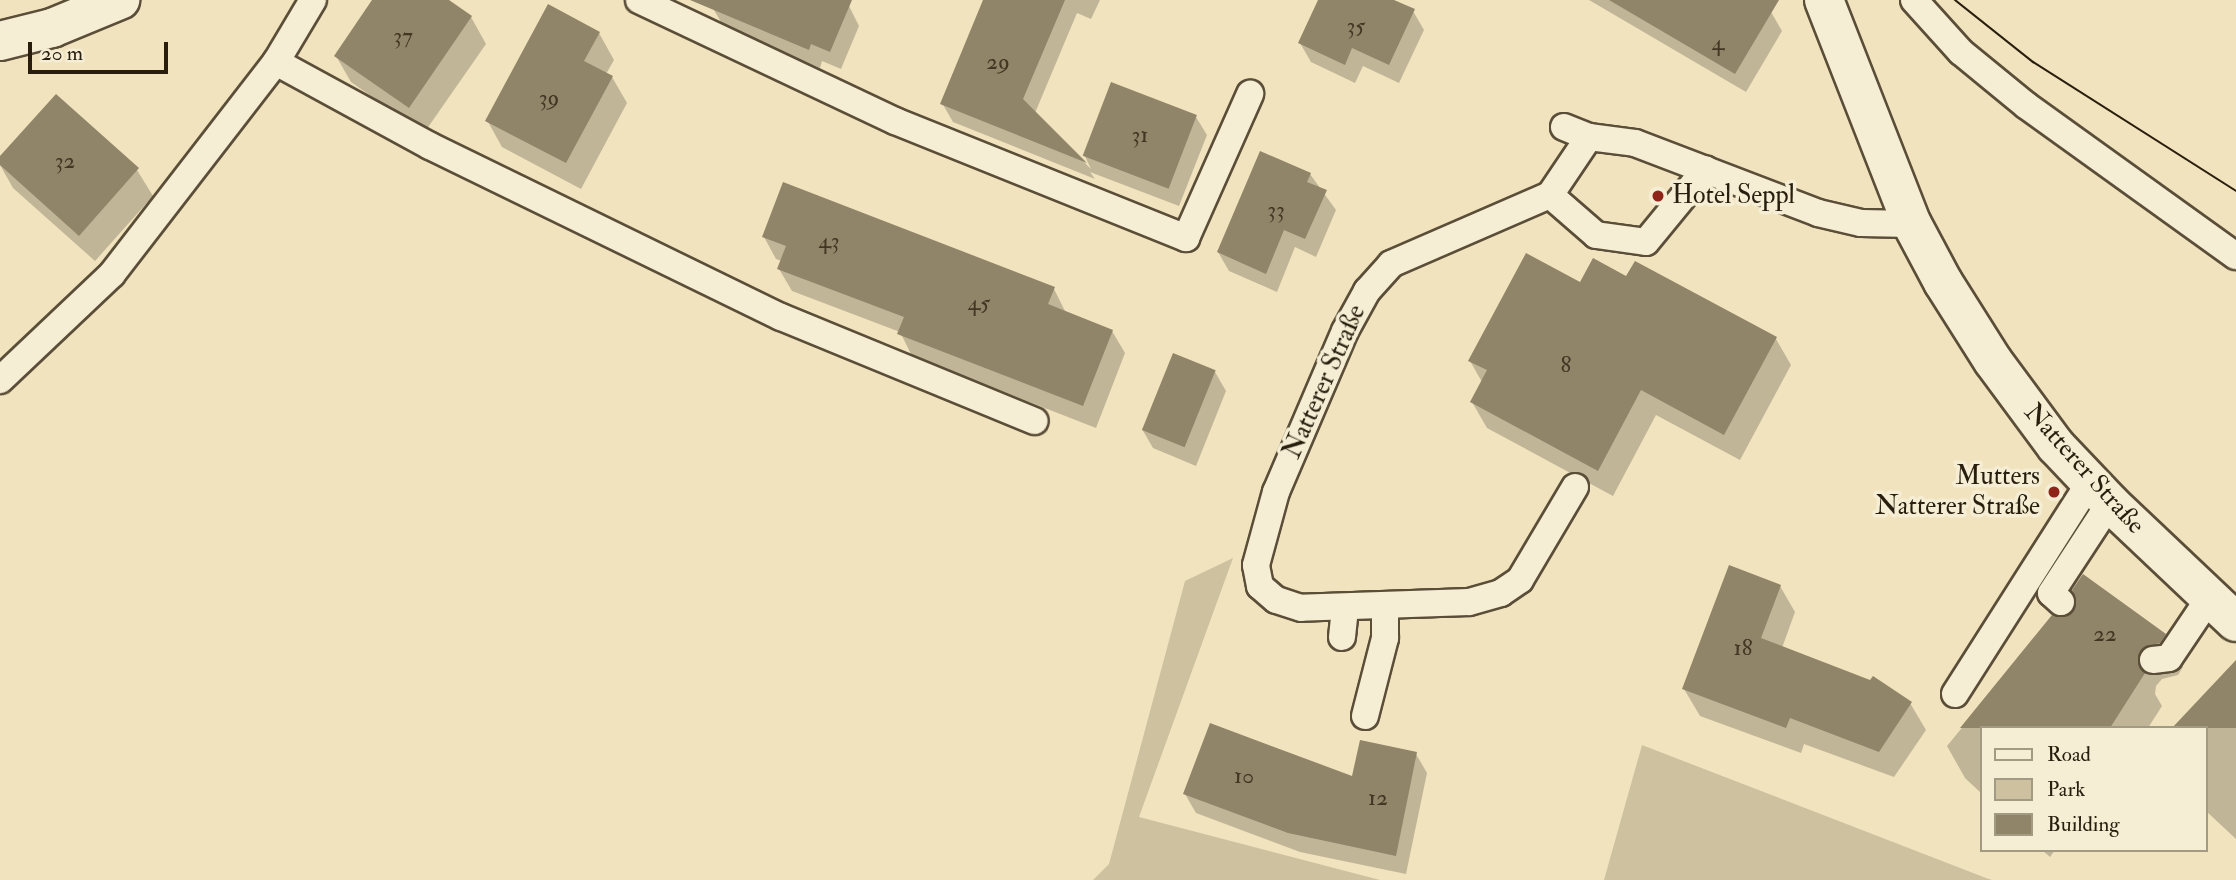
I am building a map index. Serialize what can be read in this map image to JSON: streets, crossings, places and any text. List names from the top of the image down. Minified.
{"streets":{"street":["Natterer Straße"]},"places":["Hotel Seppl","Mutters Natterer Straße"],"house_numbers":["35","37","4","29","39","31","32","33","43","45","8","22","18","10","12"],"legend":["Road","Park","Building"],"scale_bar":"20 m"}
